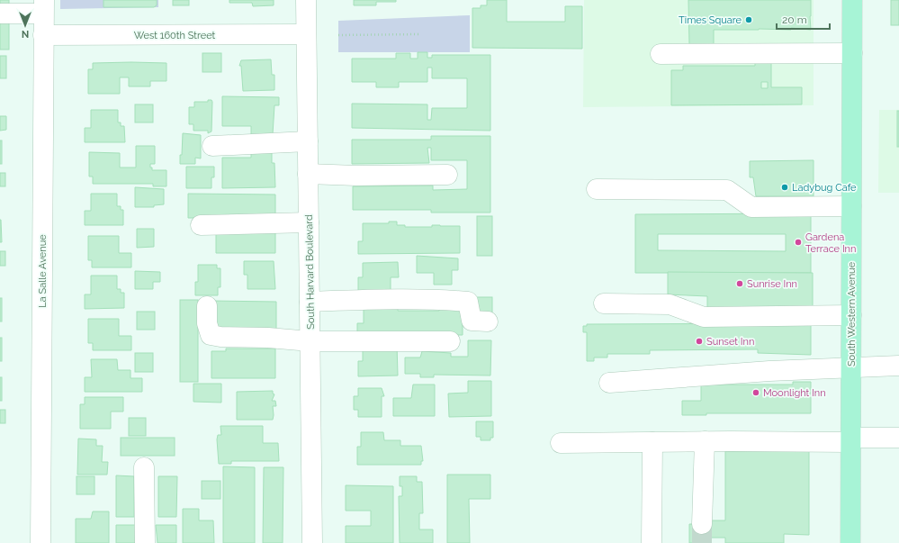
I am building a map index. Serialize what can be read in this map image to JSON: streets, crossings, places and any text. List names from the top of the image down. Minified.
{"streets":{"main road":["South Western Avenue"],"street":["West 160th Street","La Salle Avenue","South Harvard Boulevard"]},"crossings":[["West 160th Street","La Salle Avenue"],["West 160th Street","South Harvard Boulevard"]],"places":["Times Square","Ladybug Cafe","Gardena Terrace Inn","Sunrise Inn","Sunset Inn","Moonlight Inn"],"scale_bar":"20 m","north":"bottom"}
